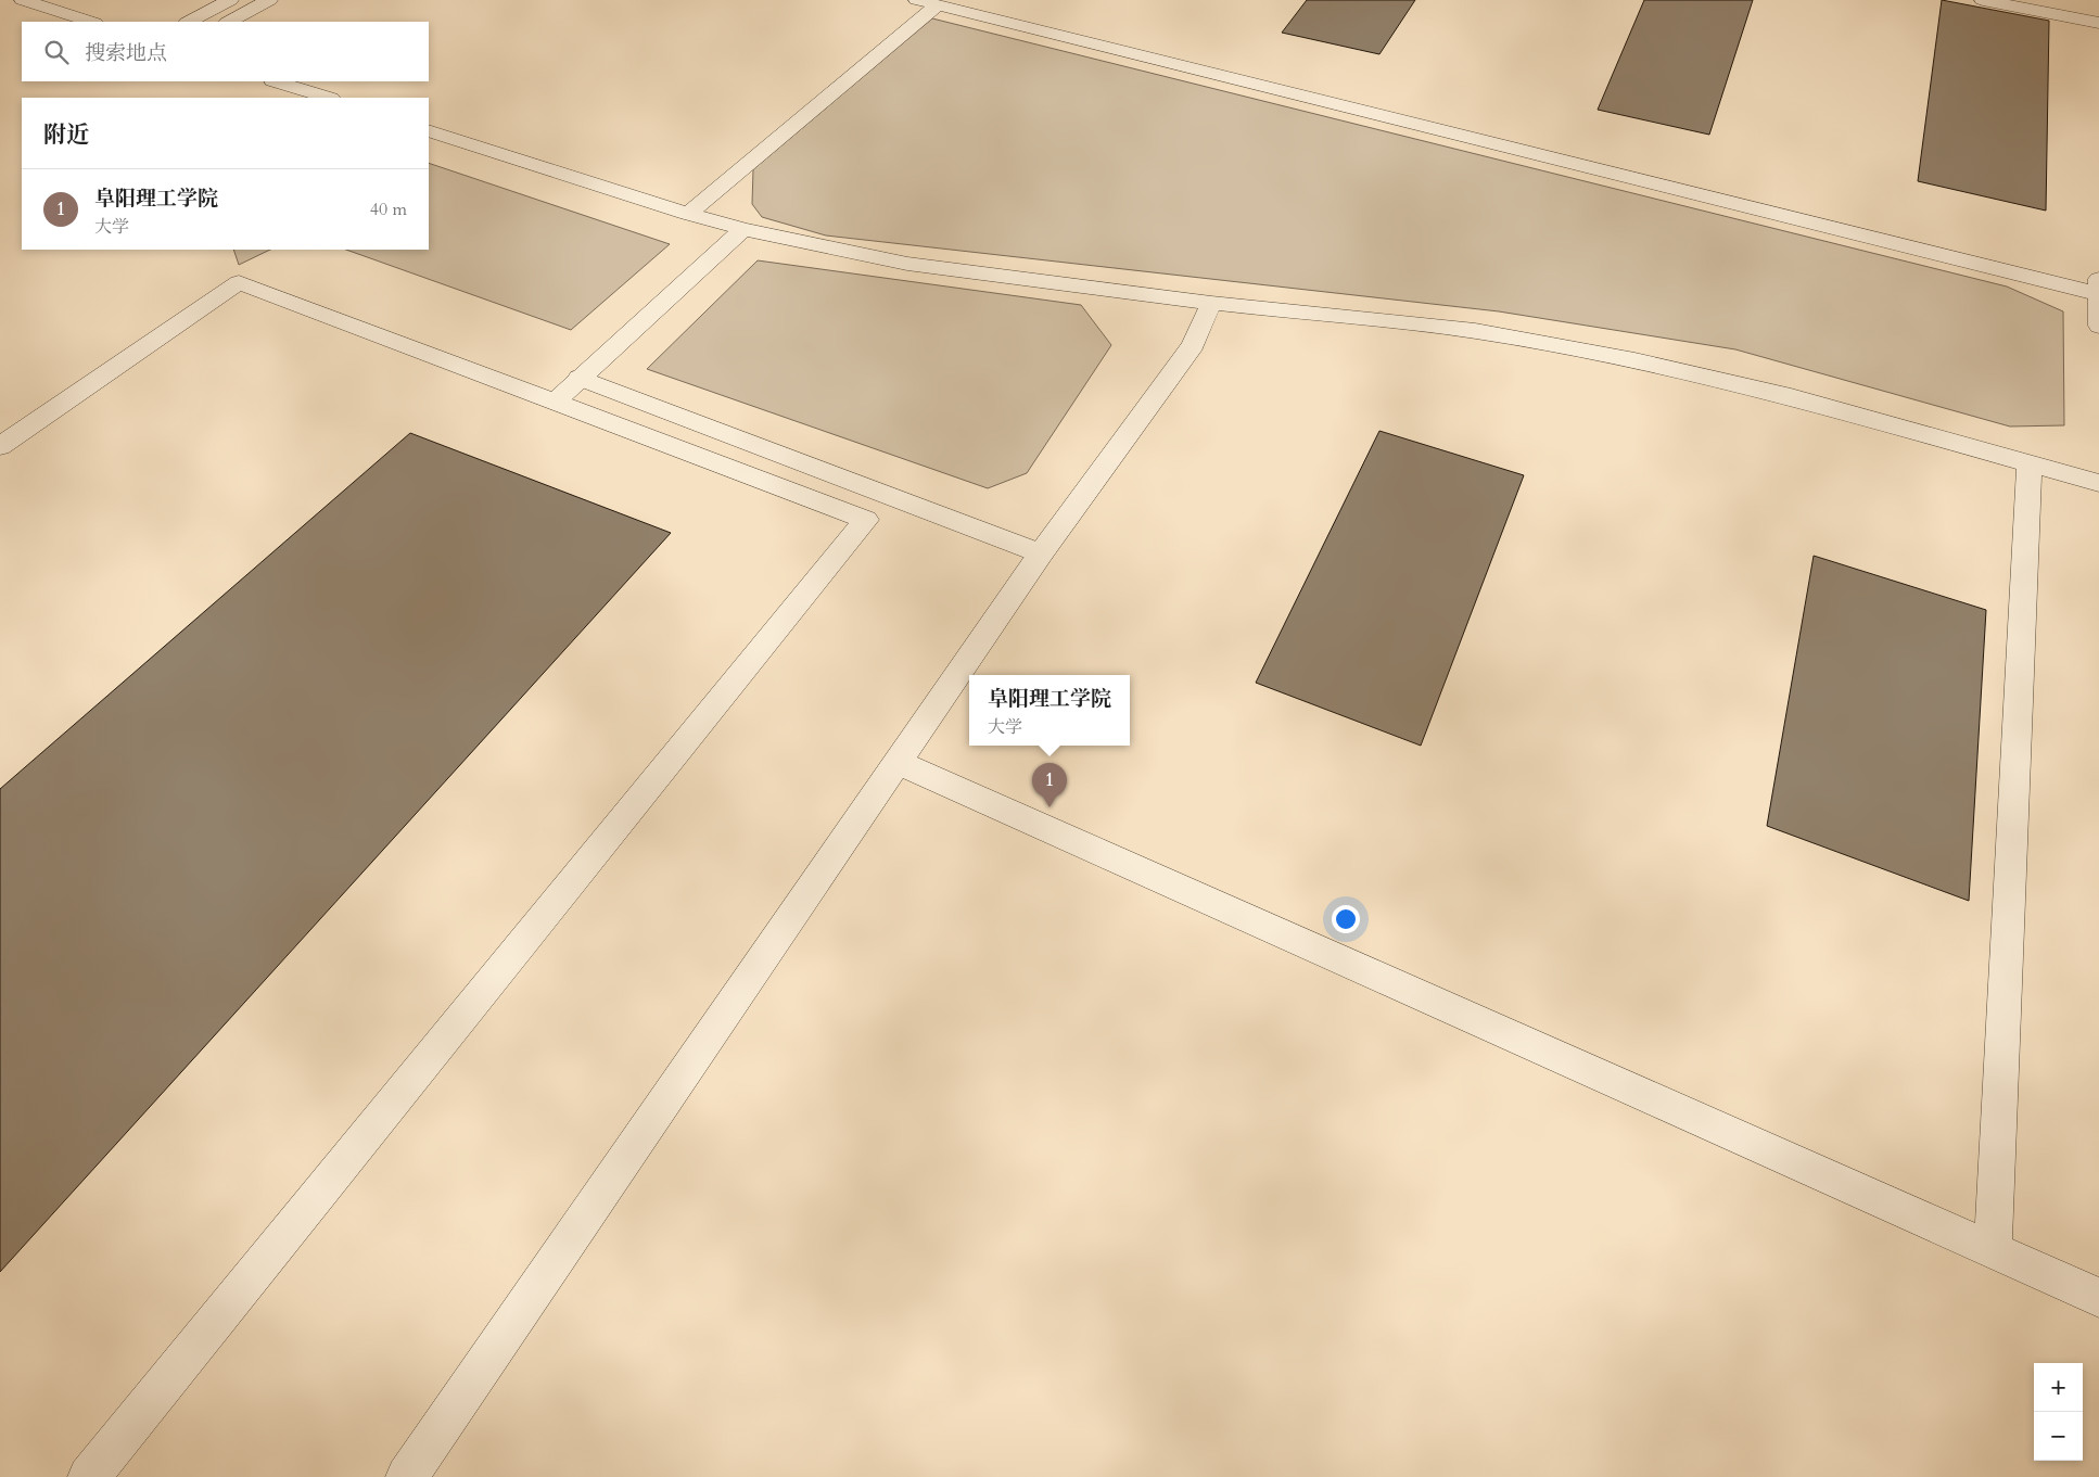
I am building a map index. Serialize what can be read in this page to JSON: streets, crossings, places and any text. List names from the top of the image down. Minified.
{"page":{"search":"搜索地点","heading":"附近","list":[{"mark":"1","name":"阜阳理工学院","note":"大学","value":"40 m"}],"popup":["阜阳理工学院","大学"],"pins":"1","map_buttons":["+","−"]}}
